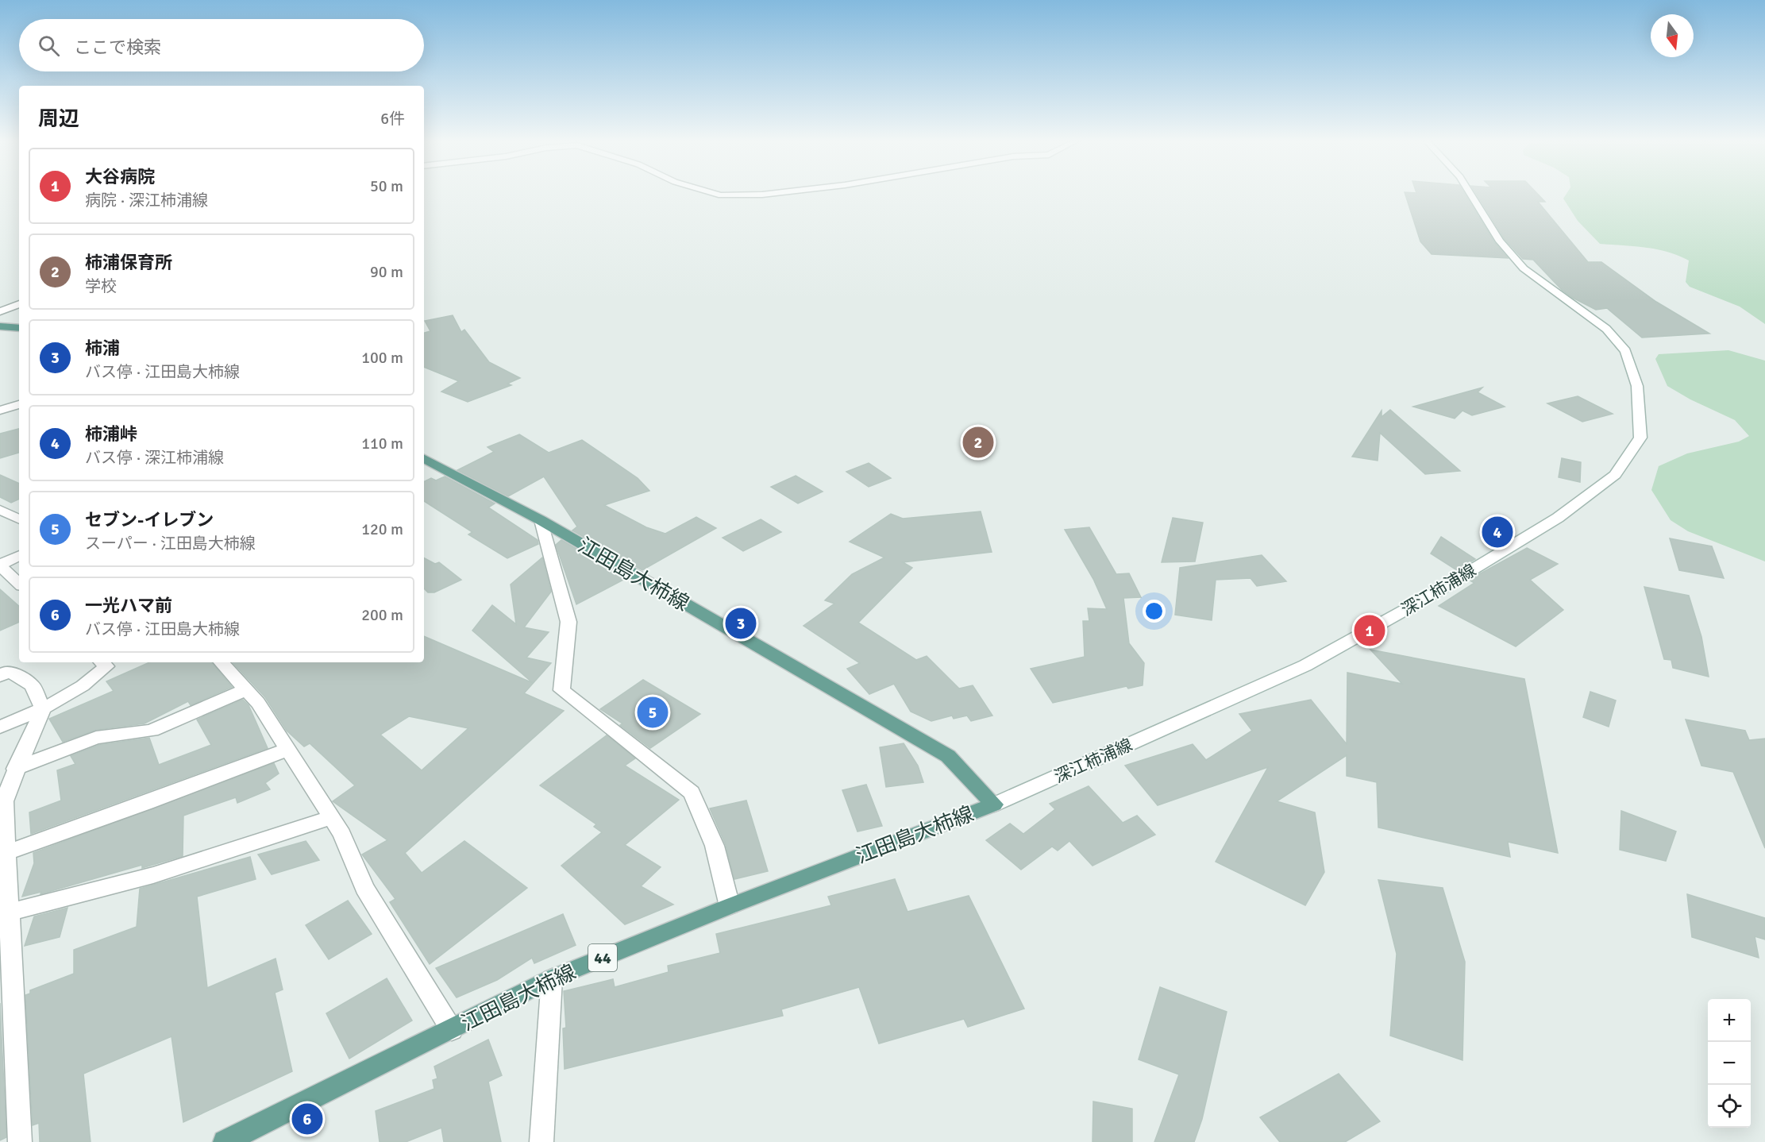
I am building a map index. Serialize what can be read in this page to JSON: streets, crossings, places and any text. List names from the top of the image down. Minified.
{"streets":{"main road":["江田島大柿線","44"],"street":["深江柿浦線"]},"crossings":[["江田島大柿線","深江柿浦線"]],"north":"bottom","page":{"search":"ここで検索","heading":["周辺","6件"],"list":[{"mark":"1","name":"大谷病院","note":"病院 · 深江柿浦線","value":"50 m"},{"mark":"2","name":"柿浦保育所","note":"学校","value":"90 m"},{"mark":"3","name":"柿浦","note":"バス停 · 江田島大柿線","value":"100 m"},{"mark":"4","name":"柿浦峠","note":"バス停 · 深江柿浦線","value":"110 m"},{"mark":"5","name":"セブン-イレブン","note":"スーパー · 江田島大柿線","value":"120 m"},{"mark":"6","name":"一光ハマ前","note":"バス停 · 江田島大柿線","value":"200 m"}],"pins":["2","4","3","1","5","6"],"map_buttons":["+","−"]}}
